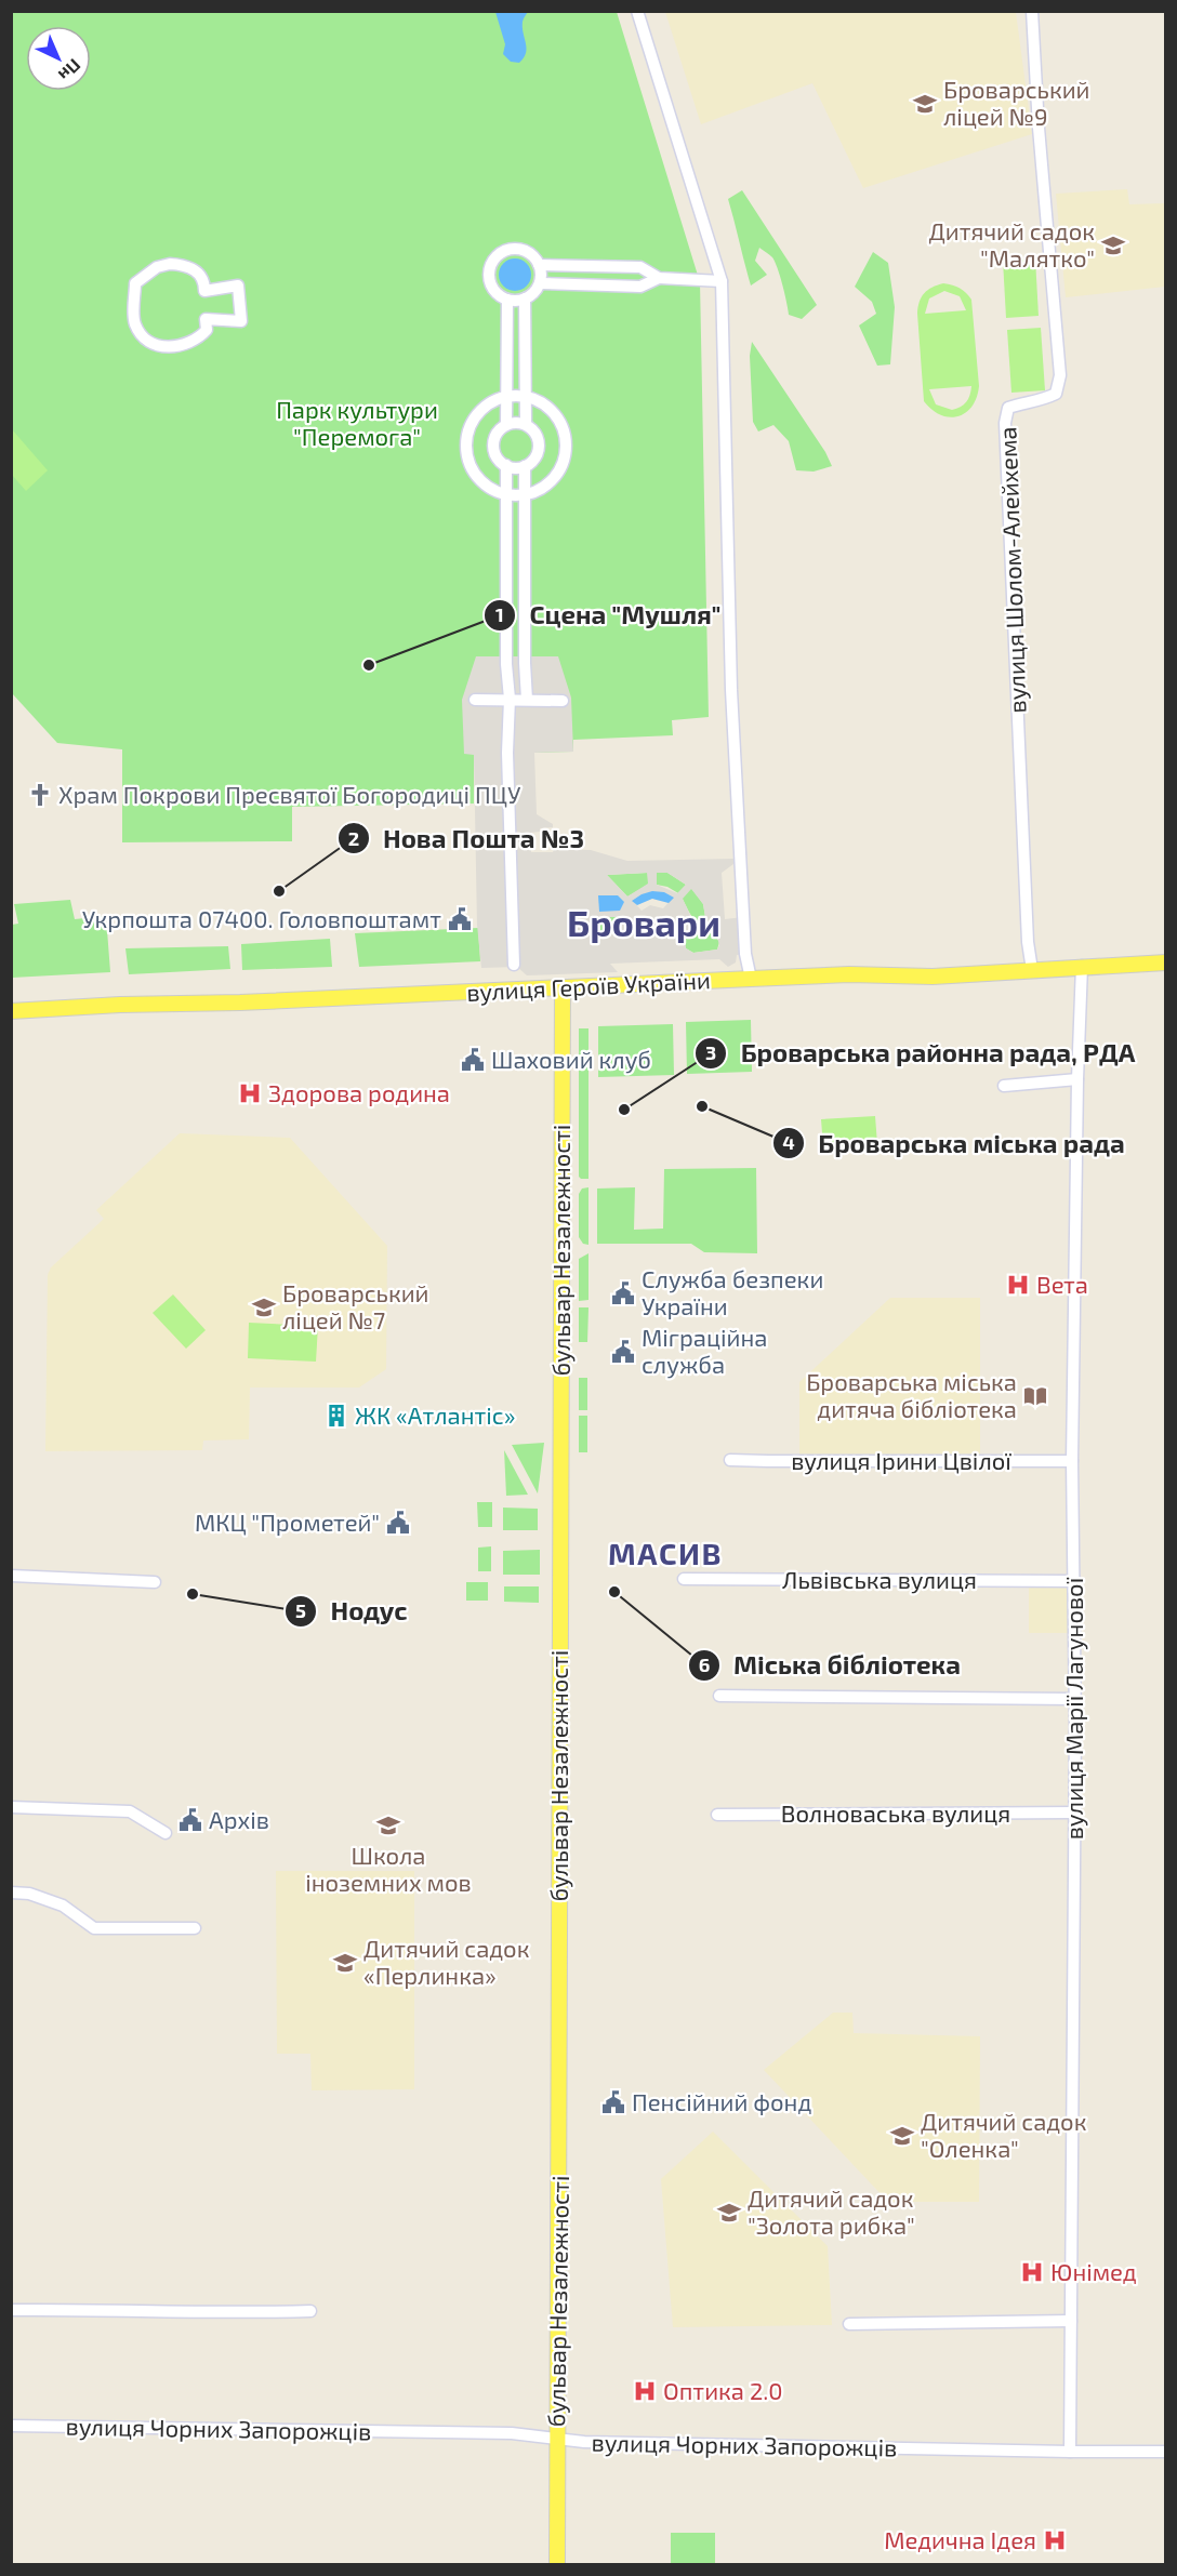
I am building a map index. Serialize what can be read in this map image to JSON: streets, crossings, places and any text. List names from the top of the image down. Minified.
{"streets":{"main road":["вулиця Героїв України","бульвар Незалежності"],"street":["вулиця Шолом-Алейхема","вулиця Ірини Цвілої","Львівська вулиця","вулиця Марії Лагунової","Волноваська вулиця","вулиця Чорних Запорожців"]},"crossings":[["вулиця Шолом-Алейхема","вулиця Героїв України"],["вулиця Героїв України","бульвар Незалежності"],["вулиця Героїв України","вулиця Марії Лагунової"],["бульвар Незалежності","вулиця Чорних Запорожців"],["вулиця Ірини Цвілої","вулиця Марії Лагунової"],["Львівська вулиця","вулиця Марії Лагунової"],["вулиця Марії Лагунової","Волноваська вулиця"],["вулиця Марії Лагунової","вулиця Чорних Запорожців"]],"districts":["Бровари","МАСИВ"],"parks":["Парк культури \"Перемога\""],"places":{"school or university":["Броварський ліцей №9","Дитячий садок \"Малятко\"","Броварський ліцей №7","Школа іноземних мов","Дитячий садок «Перлинка»","Дитячий садок \"Оленка\"","Дитячий садок \"Золота рибка\""],"other":["Сцена \"Мушля\"","Нова Пошта №3","Броварська міська рада","Броварська районна рада, РДА","Міська бібліотека","Нодус"],"church":["Храм Покрови Пресвятої Богородиці ПЦУ"],"public building":["Укрпошта 07400. Головпоштамт","Шаховий клуб","Служба безпеки України","Міграційна служба","МКЦ \"Прометей\"","Архів","Пенсійний фонд"],"hospital":["Здорова родина","Вета","Юнімед","Оптика 2.0","Медична Ідея"],"library":["Броварська міська дитяча бібліотека"],"building":["ЖК «Атлантіс»"]},"north":"bottom right"}
